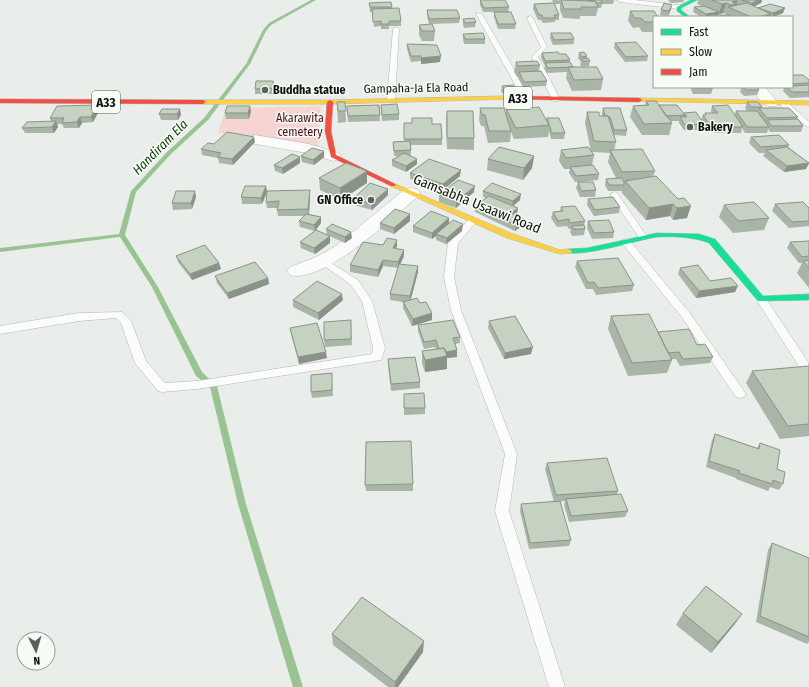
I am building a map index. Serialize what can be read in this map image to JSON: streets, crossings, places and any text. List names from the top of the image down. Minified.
{"streets":{"main road":["Gampaha-Ja Ela Road","A33","Gamsabha Usaawi Road"]},"water":["Handiram Ela"],"parks":["Akarawita cemetery"],"places":["Buddha statue","Bakery","GN Office"],"legend":["Fast","Slow","Jam"],"north":"bottom"}
